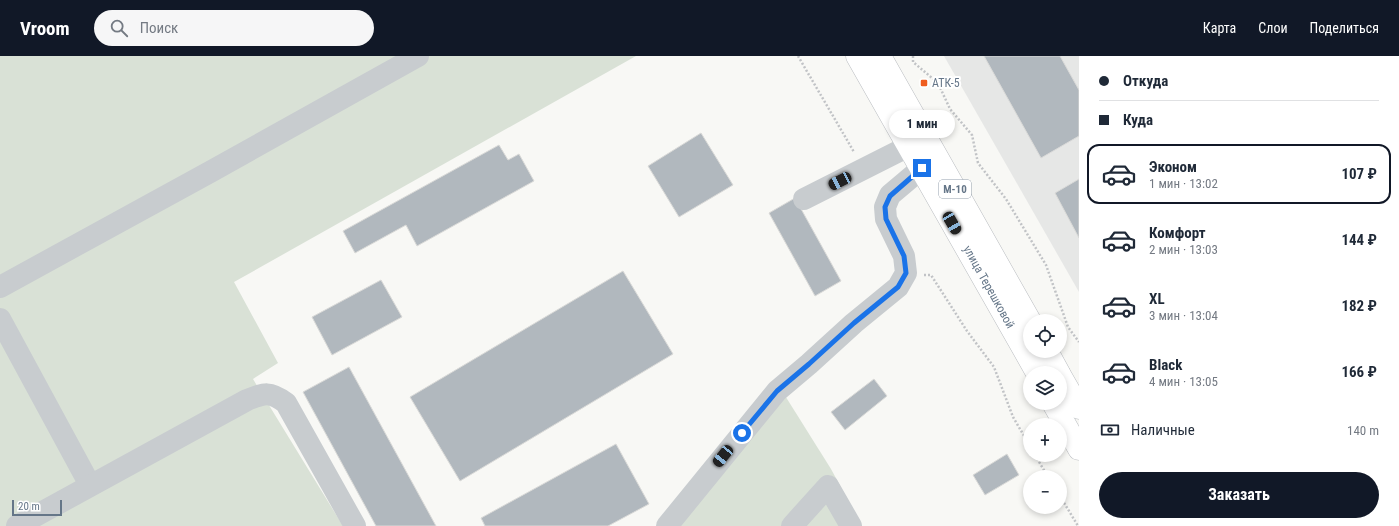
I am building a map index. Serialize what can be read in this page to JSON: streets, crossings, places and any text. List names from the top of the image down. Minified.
{"streets":{"highway":["М-10","улица Терешковой"]},"places":{"transit":["АТК-5"]},"scale_bar":"20 m","page":{"header":"Vroom","search":"Поиск","nav":["Карта","Слои","Поделиться"],"banner":["Откуда","Куда"],"bubble":"1 мин","list":[{"name":"Эконом","note":"1 мин · 13:02","value":"107 ₽"},{"name":"Комфорт","note":"2 мин · 13:03","value":"144 ₽"},{"name":"XL","note":"3 мин · 13:04","value":"182 ₽"},{"name":"Black","note":"4 мин · 13:05","value":"166 ₽"}],"map_buttons":["+","−"],"pay":["Наличные","140 m"],"buttons":"Заказать","scale":"20 m"}}
